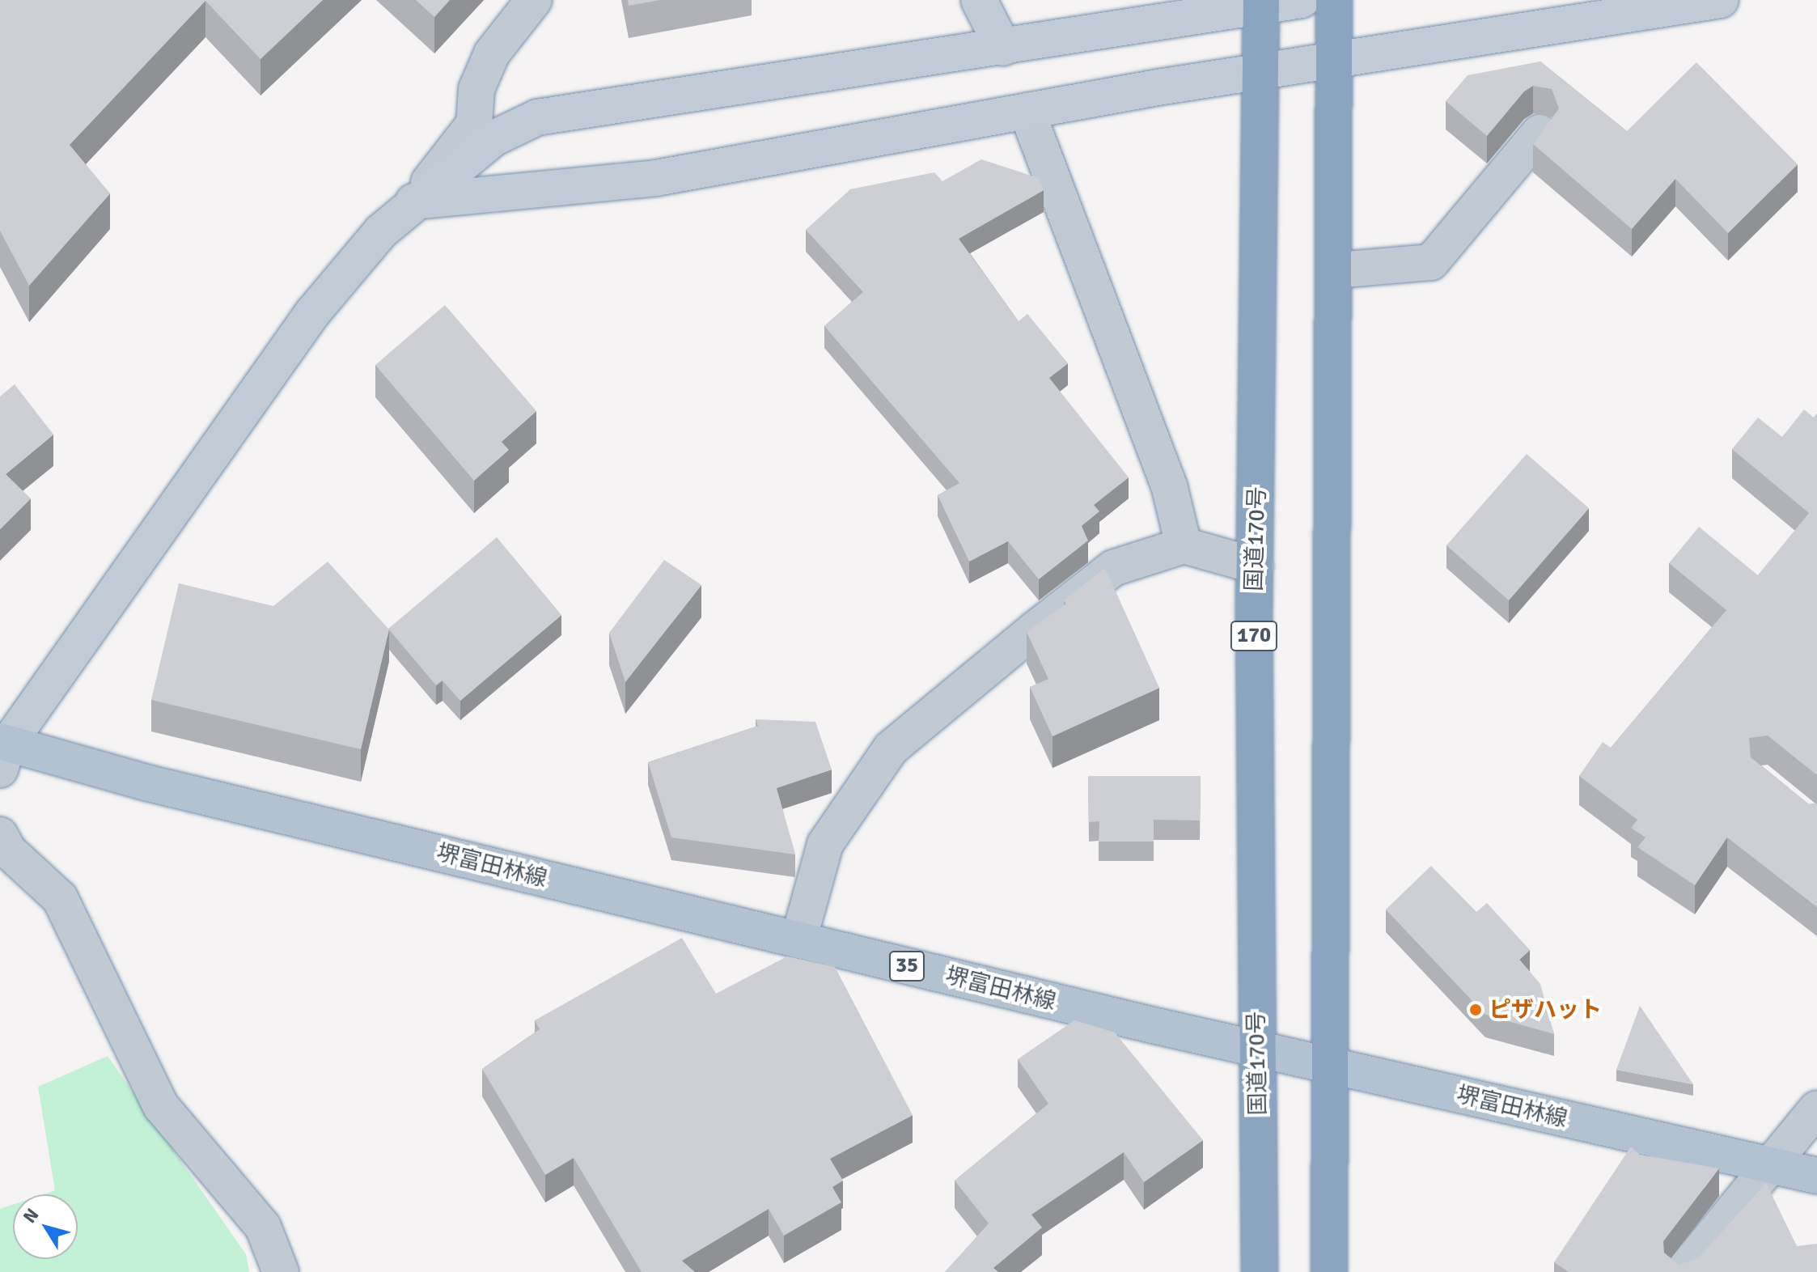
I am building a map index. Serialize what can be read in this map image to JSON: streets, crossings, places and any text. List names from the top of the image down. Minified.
{"streets":{"highway":["国道170号","170"],"main road":["堺富田林線","35"]},"crossings":[["国道170号","堺富田林線"]],"places":["ピザハット"],"north":"top left"}
